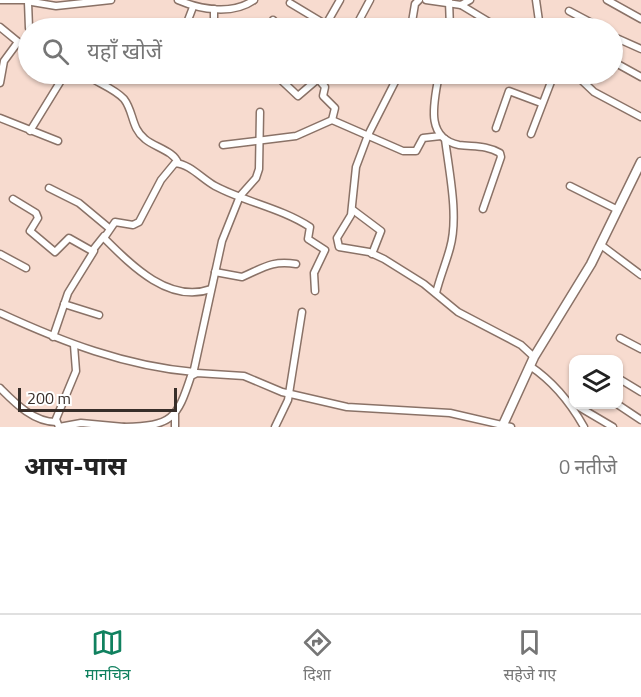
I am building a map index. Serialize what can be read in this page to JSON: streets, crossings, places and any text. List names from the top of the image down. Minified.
{"scale_bar":"200 m","page":{"search":"यहाँ खोजें","scale":"200 m","heading":["आस-पास","0 नतीजे"],"nav":["मानचित्र","दिशा","सहेजे गए"]}}
